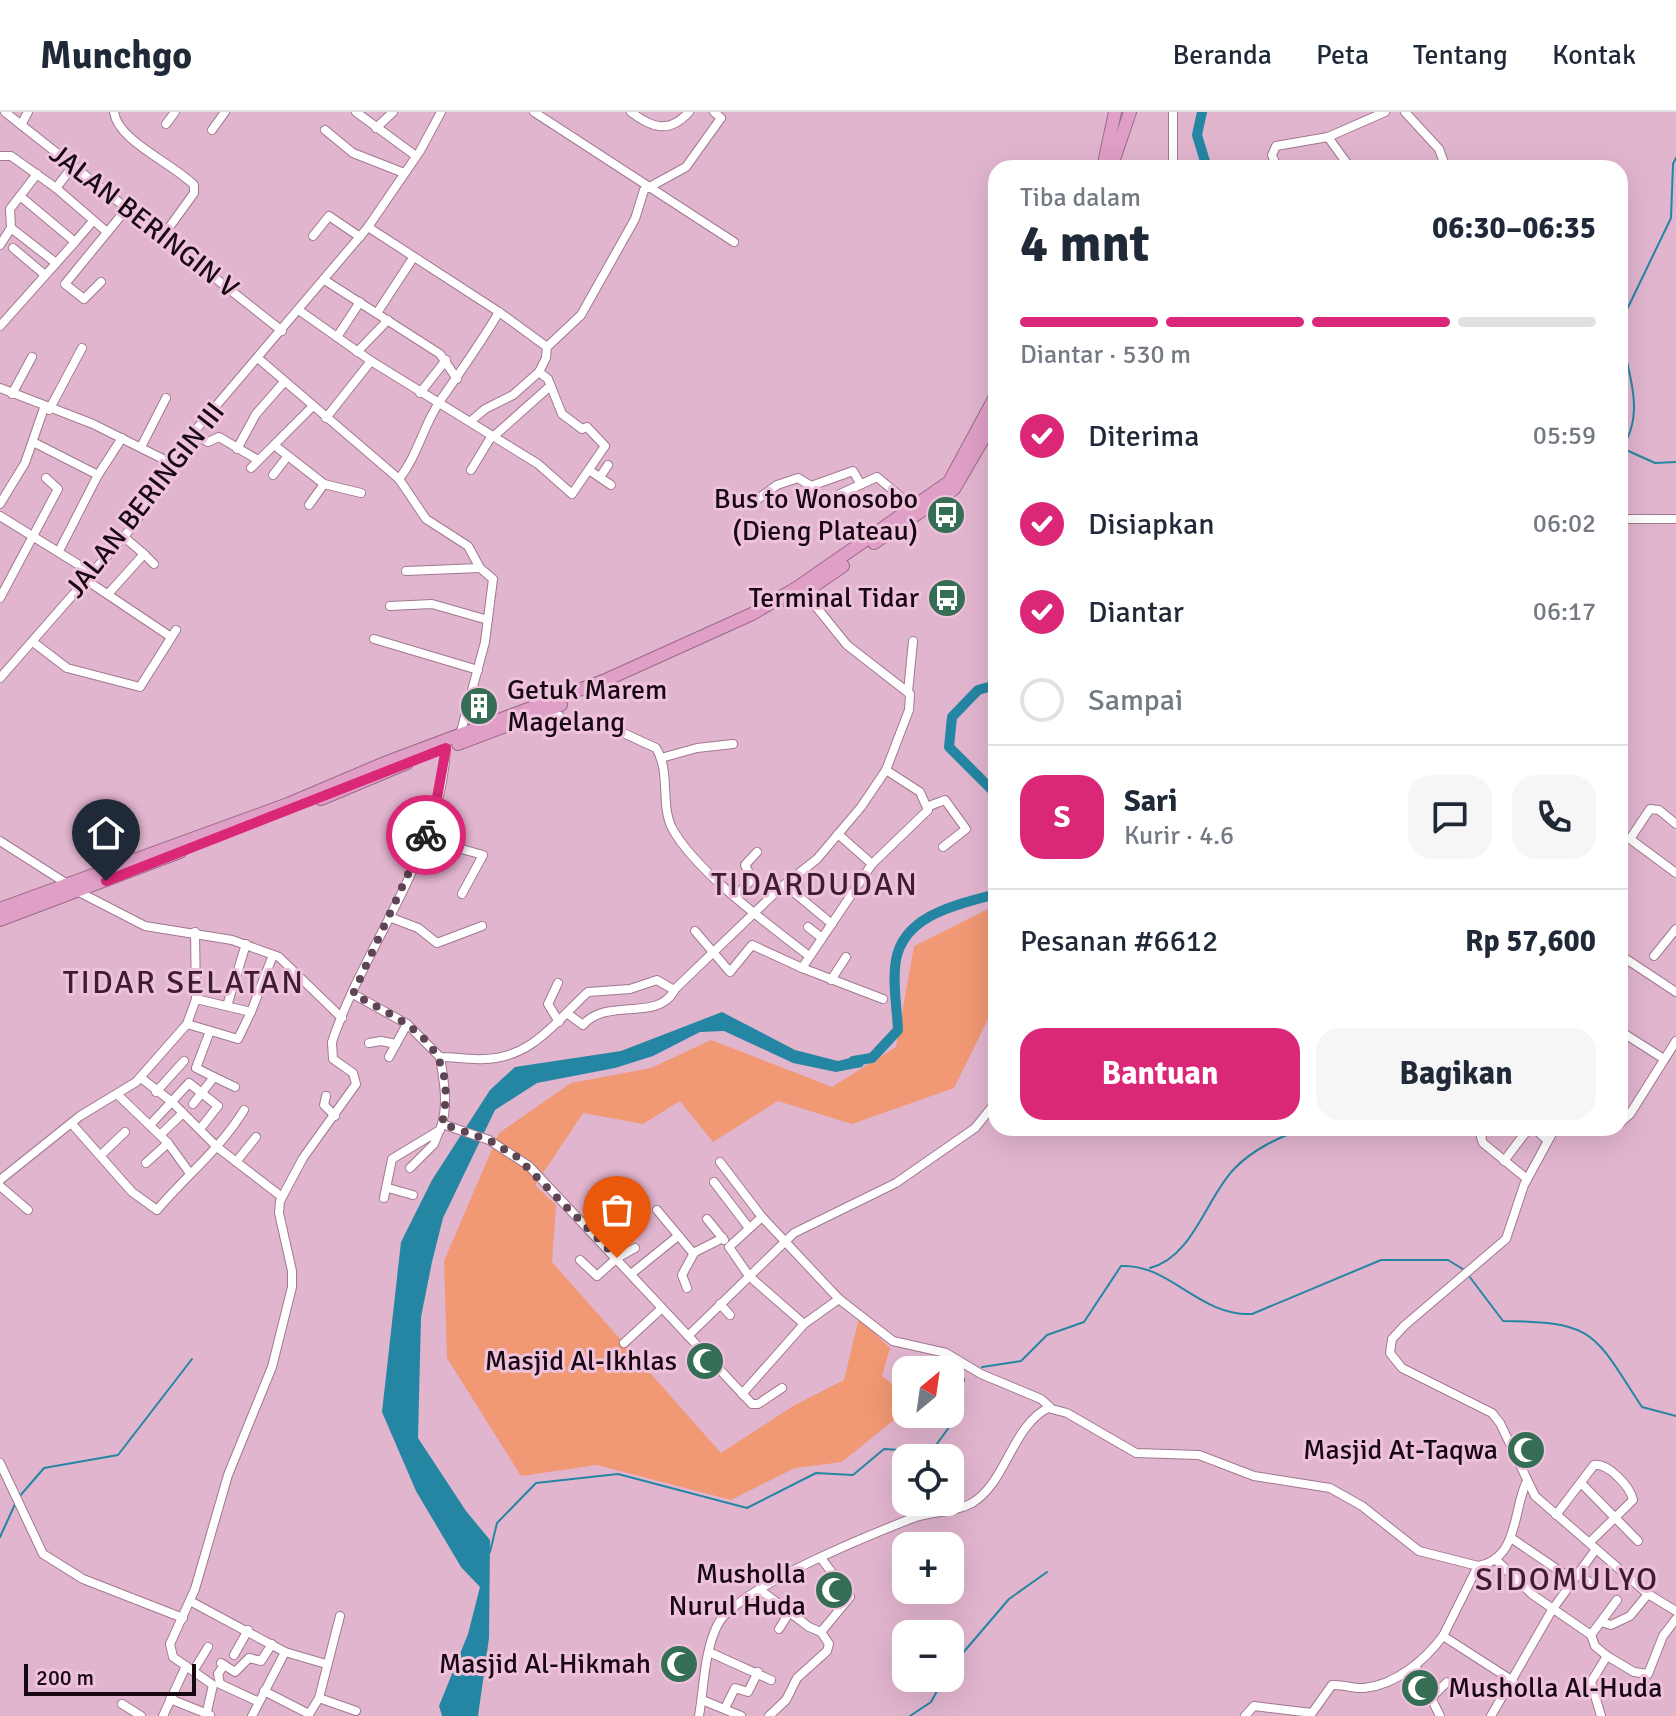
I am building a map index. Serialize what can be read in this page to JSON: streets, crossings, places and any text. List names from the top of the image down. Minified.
{"streets":{"street":["JALAN BERINGIN V","JALAN BERINGIN III"]},"crossings":[["JALAN BERINGIN V","JALAN BERINGIN III"]],"districts":["TIDARDUDAN","TIDAR SELATAN","SIDOMULYO"],"places":{"bus stop":["Bus to Wonosobo (Dieng Plateau)","Terminal Tidar"],"building":["Getuk Marem Magelang"],"mosque":["Masjid Al-Ikhlas","Masjid At-Taqwa","Musholla Nurul Huda","Masjid Al-Hikmah","Musholla Al-Huda"]},"scale_bar":"200 m","north":"top right","page":{"header":"Munchgo","nav":["Beranda","Peta","Tentang","Kontak"],"heading":["4 mnt","Tiba dalam","06:30–06:35"],"panel":["Sari","Kurir · 4.6","Pesanan #6612","Rp 57,600"],"bar":"Diantar · 530 m","list":[["Diterima","05:59"],["Disiapkan","06:02"],["Diantar","06:17"],"Sampai"],"round":"S","buttons":["Bantuan","Bagikan"],"map_buttons":["+","−"],"scale":"200 m"}}
